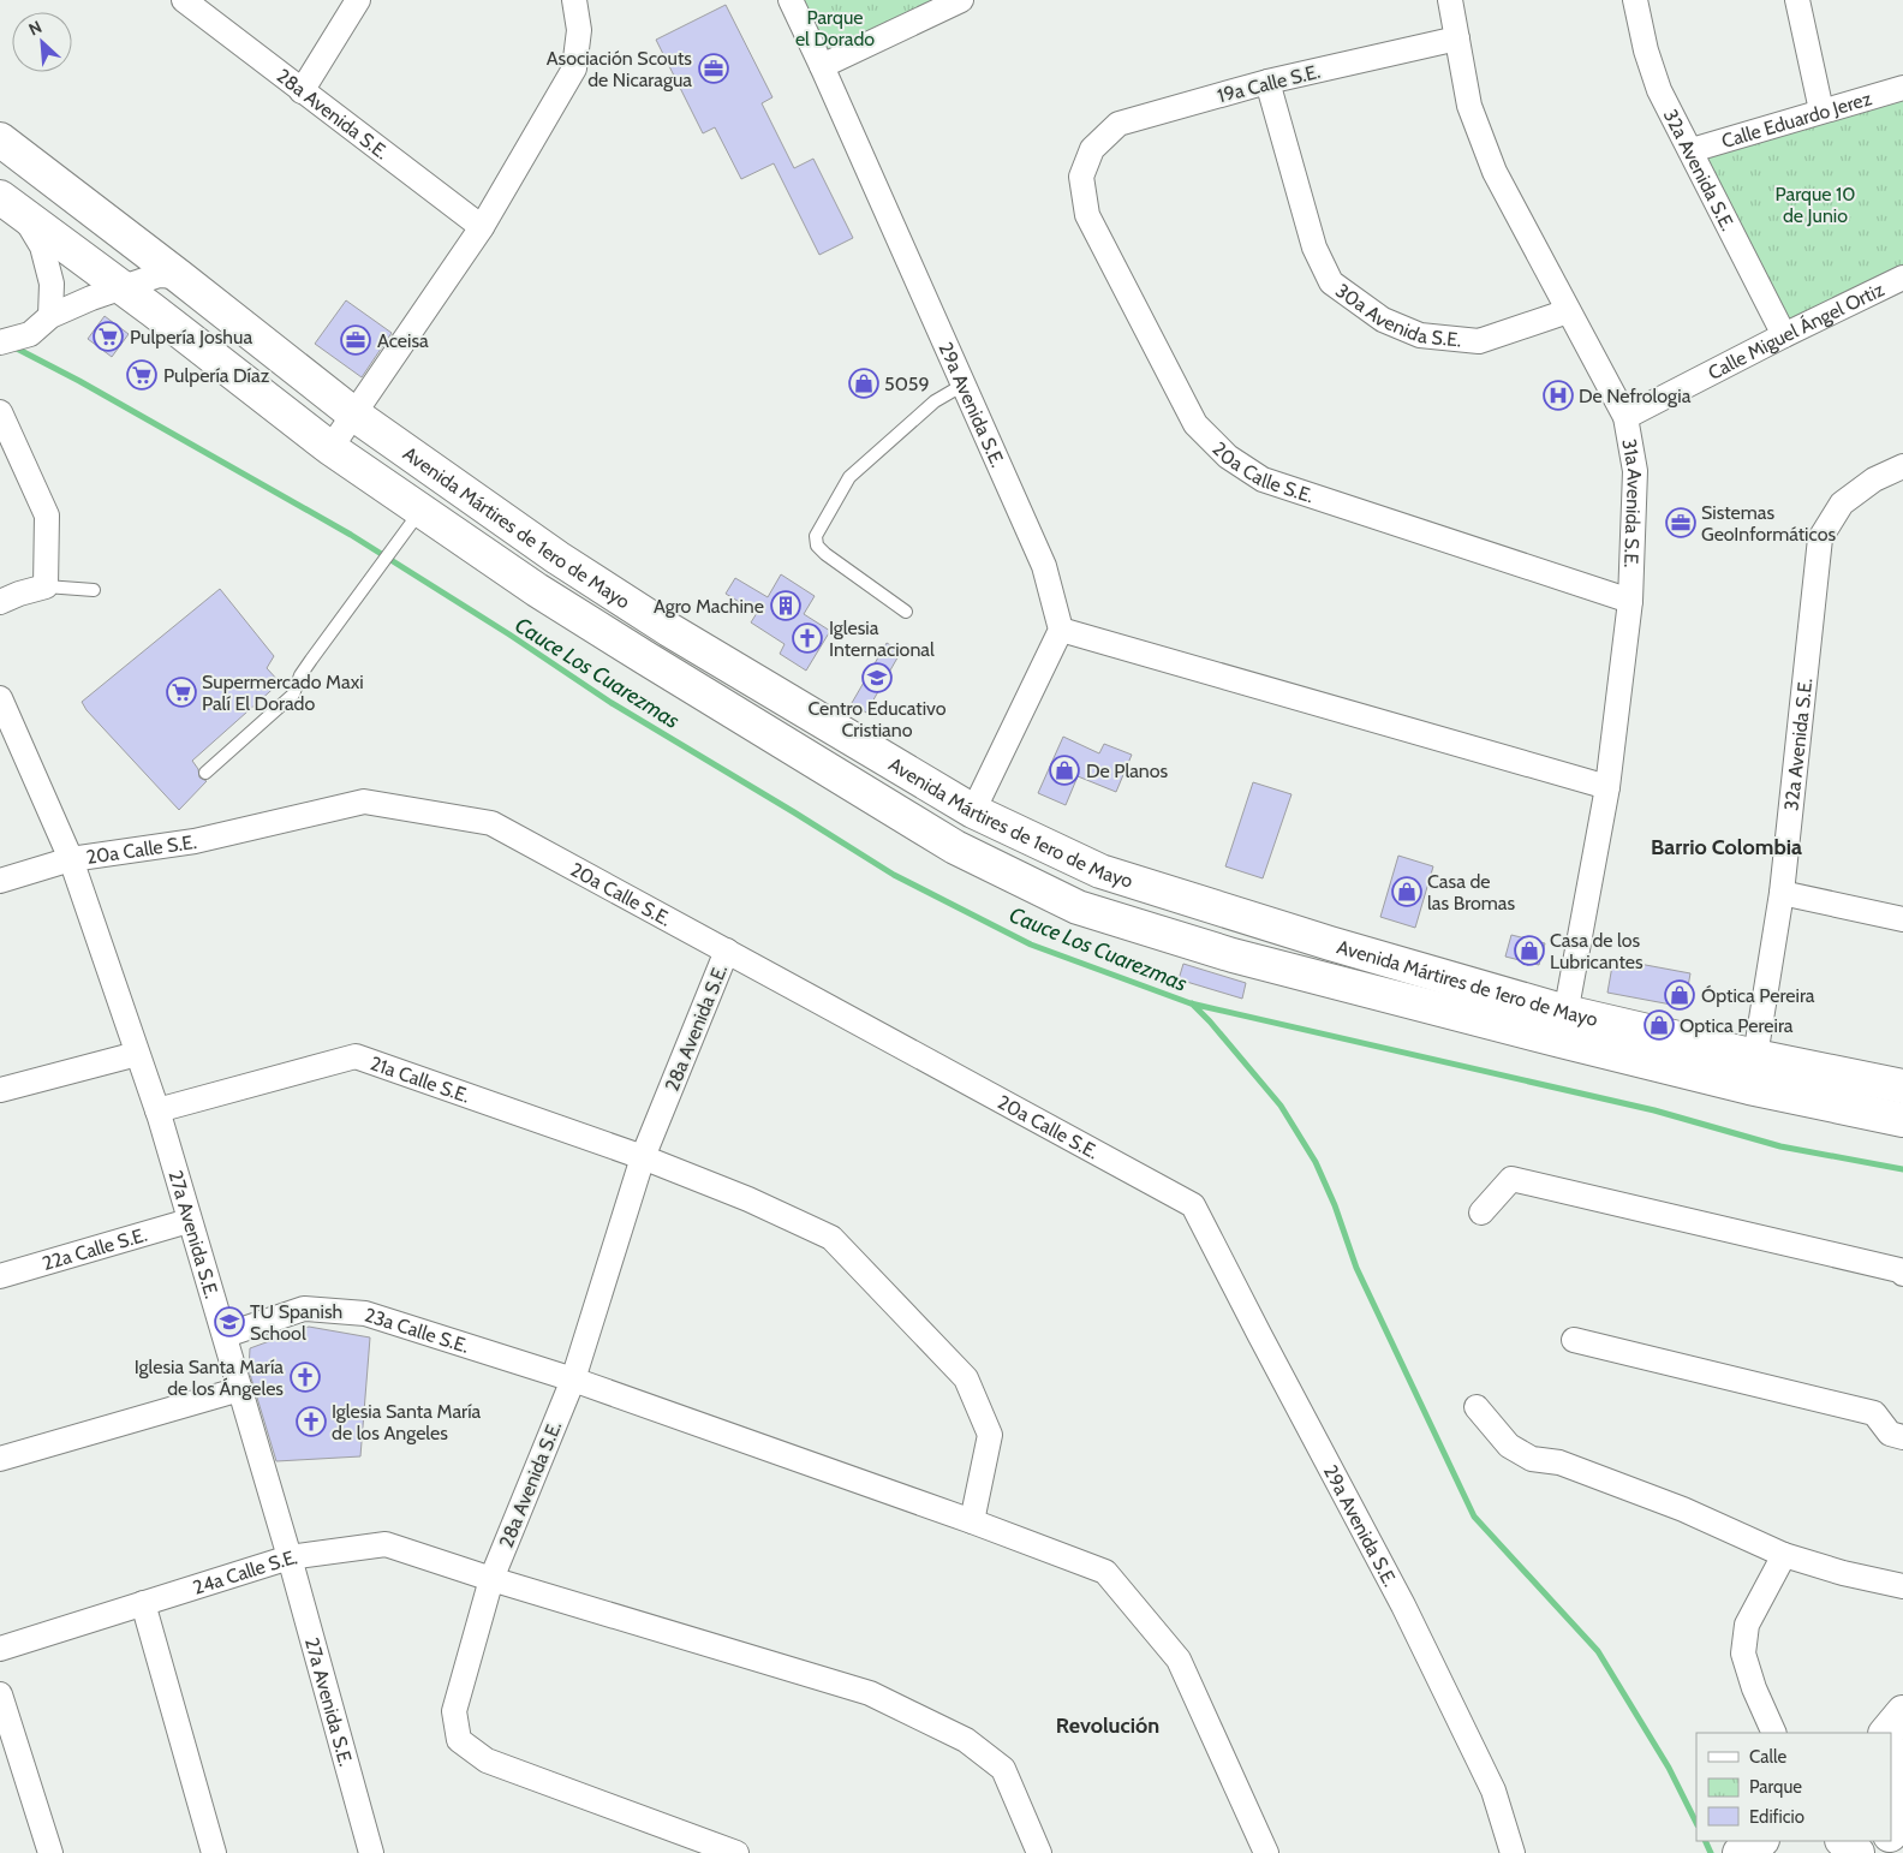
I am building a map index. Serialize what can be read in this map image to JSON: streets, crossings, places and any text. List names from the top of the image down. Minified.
{"streets":{"main road":["Avenida Mártires de 1ero de Mayo"],"street":["19a Calle S.E.","28a Avenida S.E.","Calle Eduardo Jerez","32a Avenida S.E.","30a Avenida S.E.","Calle Miguel Ángel Ortiz","29a Avenida S.E.","20a Calle S.E.","31a Avenida S.E.","21a Calle S.E.","27a Avenida S.E.","22a Calle S.E.","23a Calle S.E.","24a Calle S.E."]},"crossings":[["19a Calle S.E.","30a Avenida S.E."],["19a Calle S.E.","20a Calle S.E."],["19a Calle S.E.","31a Avenida S.E."],["28a Avenida S.E.","20a Calle S.E."],["28a Avenida S.E.","21a Calle S.E."],["28a Avenida S.E.","23a Calle S.E."],["28a Avenida S.E.","24a Calle S.E."],["Calle Eduardo Jerez","32a Avenida S.E."],["32a Avenida S.E.","Calle Miguel Ángel Ortiz"],["32a Avenida S.E.","Avenida Mártires de 1ero de Mayo"],["30a Avenida S.E.","31a Avenida S.E."],["Calle Miguel Ángel Ortiz","31a Avenida S.E."],["29a Avenida S.E.","20a Calle S.E."],["20a Calle S.E.","31a Avenida S.E."],["20a Calle S.E.","27a Avenida S.E."],["31a Avenida S.E.","Avenida Mártires de 1ero de Mayo"],["21a Calle S.E.","27a Avenida S.E."],["21a Calle S.E.","23a Calle S.E."],["27a Avenida S.E.","22a Calle S.E."],["27a Avenida S.E.","23a Calle S.E."],["27a Avenida S.E.","24a Calle S.E."]],"districts":["Barrio Colombia","Revolución"],"water":["Cauce Los Cuarezmas"],"parks":["Parque el Dorado","Parque 10 de Junio"],"places":{"office":["Asociación Scouts de Nicaragua","Aceisa","Sistemas GeoInformáticos"],"supermarket":["Pulpería Joshua","Pulpería Díaz","Supermercado Maxi Palí El Dorado"],"shop":["5059","De Planos","Casa de las Bromas","Casa de los Lubricantes","Óptica Pereira","Optica Pereira"],"hospital":["De Nefrologia"],"building":["Agro Machine"],"church":["Iglesia Internacional","Iglesia Santa María de los Ángeles","Iglesia Santa María de los Angeles"],"school or university":["Centro Educativo Cristiano","TU Spanish School"]},"legend":["Calle","Parque","Edificio"],"north":"top left"}
